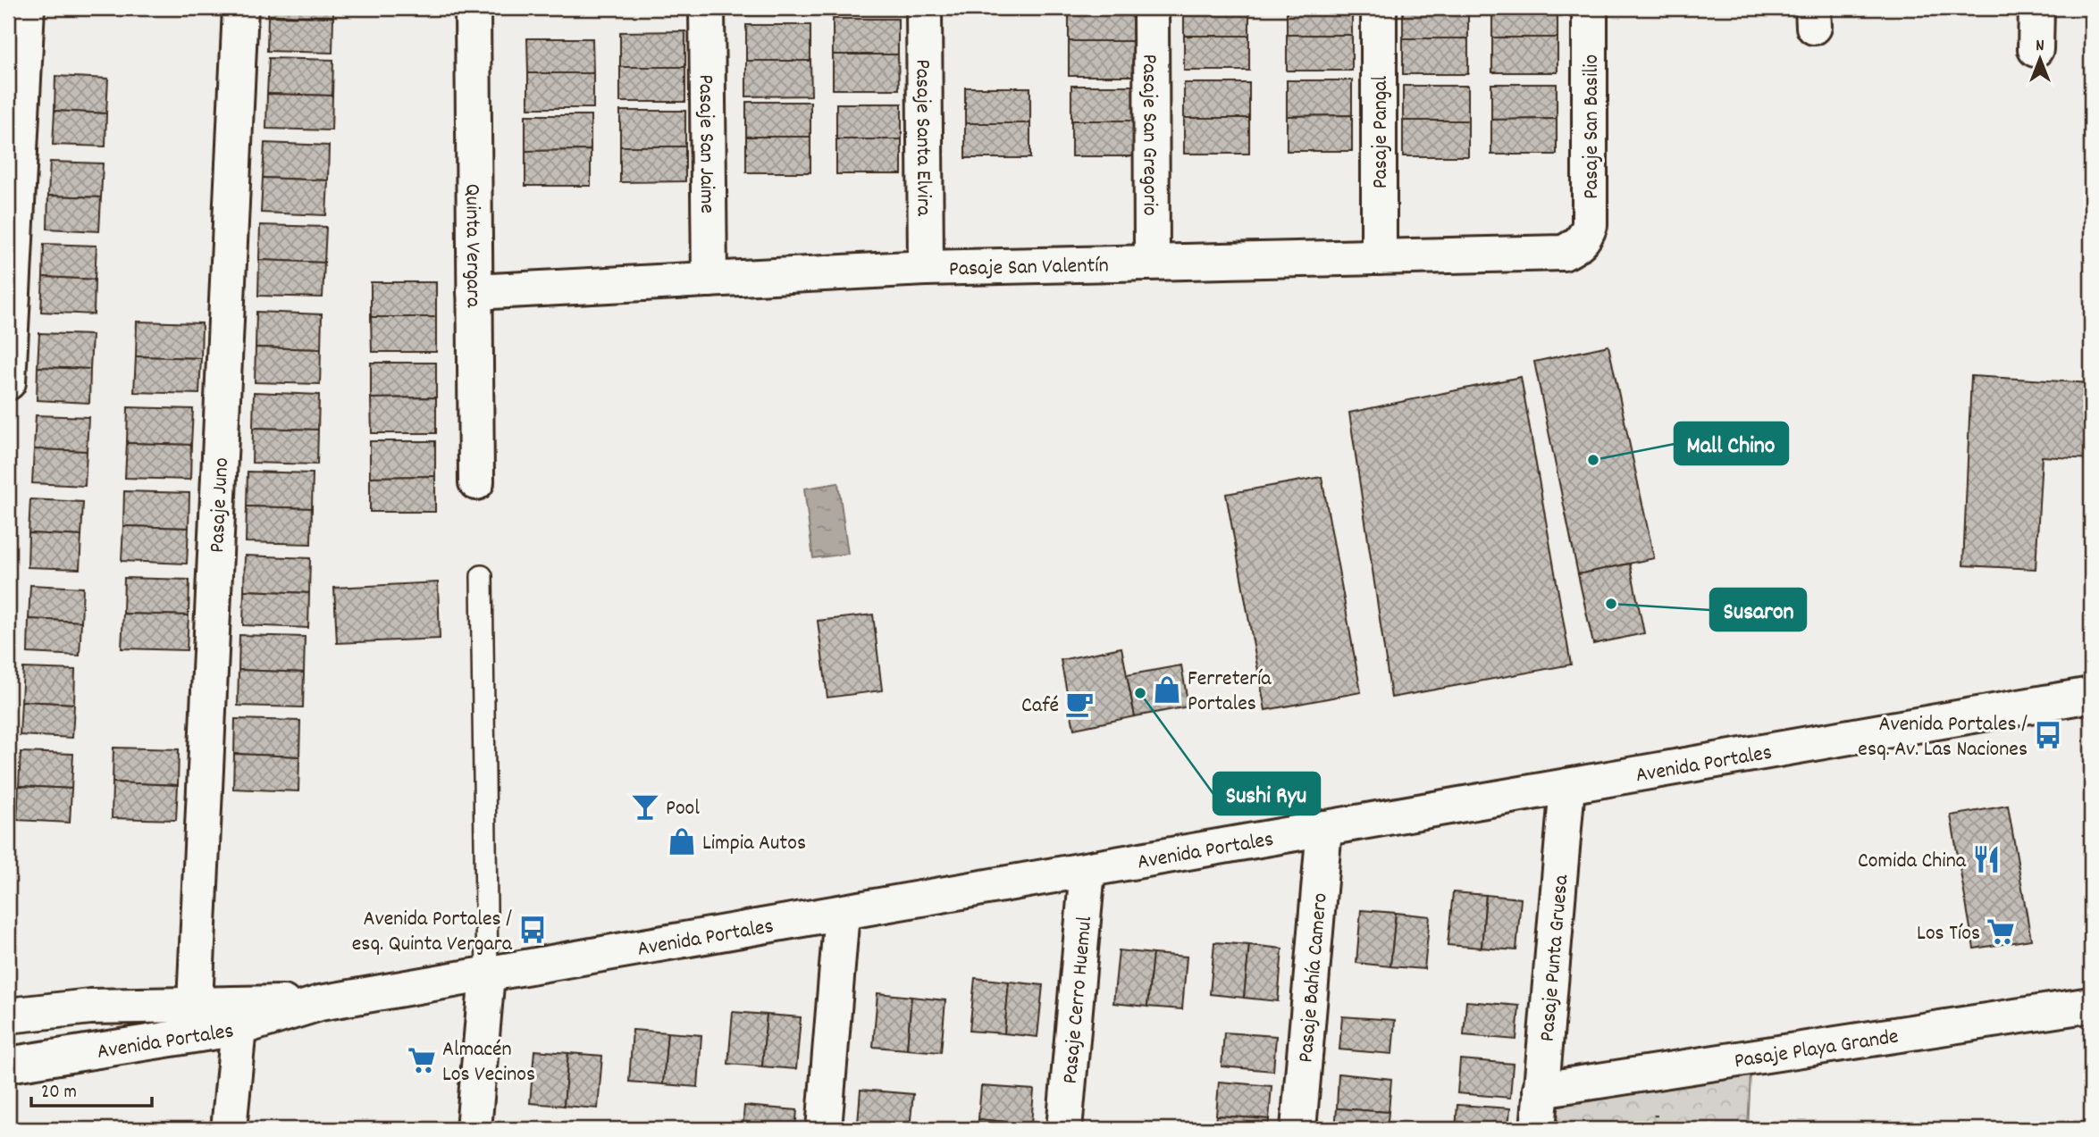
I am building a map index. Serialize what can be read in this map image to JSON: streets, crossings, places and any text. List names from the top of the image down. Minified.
{"streets":{"street":["Pasaje San Basilio","Pasaje Pangal","Pasaje San Gregorio","Pasaje Santa Elvira","Pasaje San Jaime","Quinta Vergara","Pasaje San Valentín","Pasaje Juno","Avenida Portales","Pasaje Punta Gruesa","Pasaje Bahía Camero","Pasaje Cerro Huemul","Pasaje Playa Grande"]},"crossings":[["Pasaje San Basilio","Pasaje San Valentín"],["Pasaje Pangal","Pasaje San Valentín"],["Pasaje San Gregorio","Pasaje San Valentín"],["Pasaje Santa Elvira","Pasaje San Valentín"],["Pasaje San Jaime","Pasaje San Valentín"],["Quinta Vergara","Pasaje San Valentín"],["Pasaje Juno","Avenida Portales"],["Avenida Portales","Pasaje Punta Gruesa"],["Avenida Portales","Pasaje Bahía Camero"],["Avenida Portales","Pasaje Cerro Huemul"],["Pasaje Punta Gruesa","Pasaje Playa Grande"]],"places":{"other":["Mall Chino","Susaron","Sushi Ryu"],"shop":["Ferretería Portales","Limpia Autos"],"cafe":["Café"],"bus stop":["Avenida Portales / esq. Av. Las Naciones","Avenida Portales / esq. Quinta Vergara"],"bar":["Pool"],"restaurant":["Comida China"],"supermarket":["Los Tíos","Almacén Los Vecinos"]},"scale_bar":"20 m","north":"top"}
